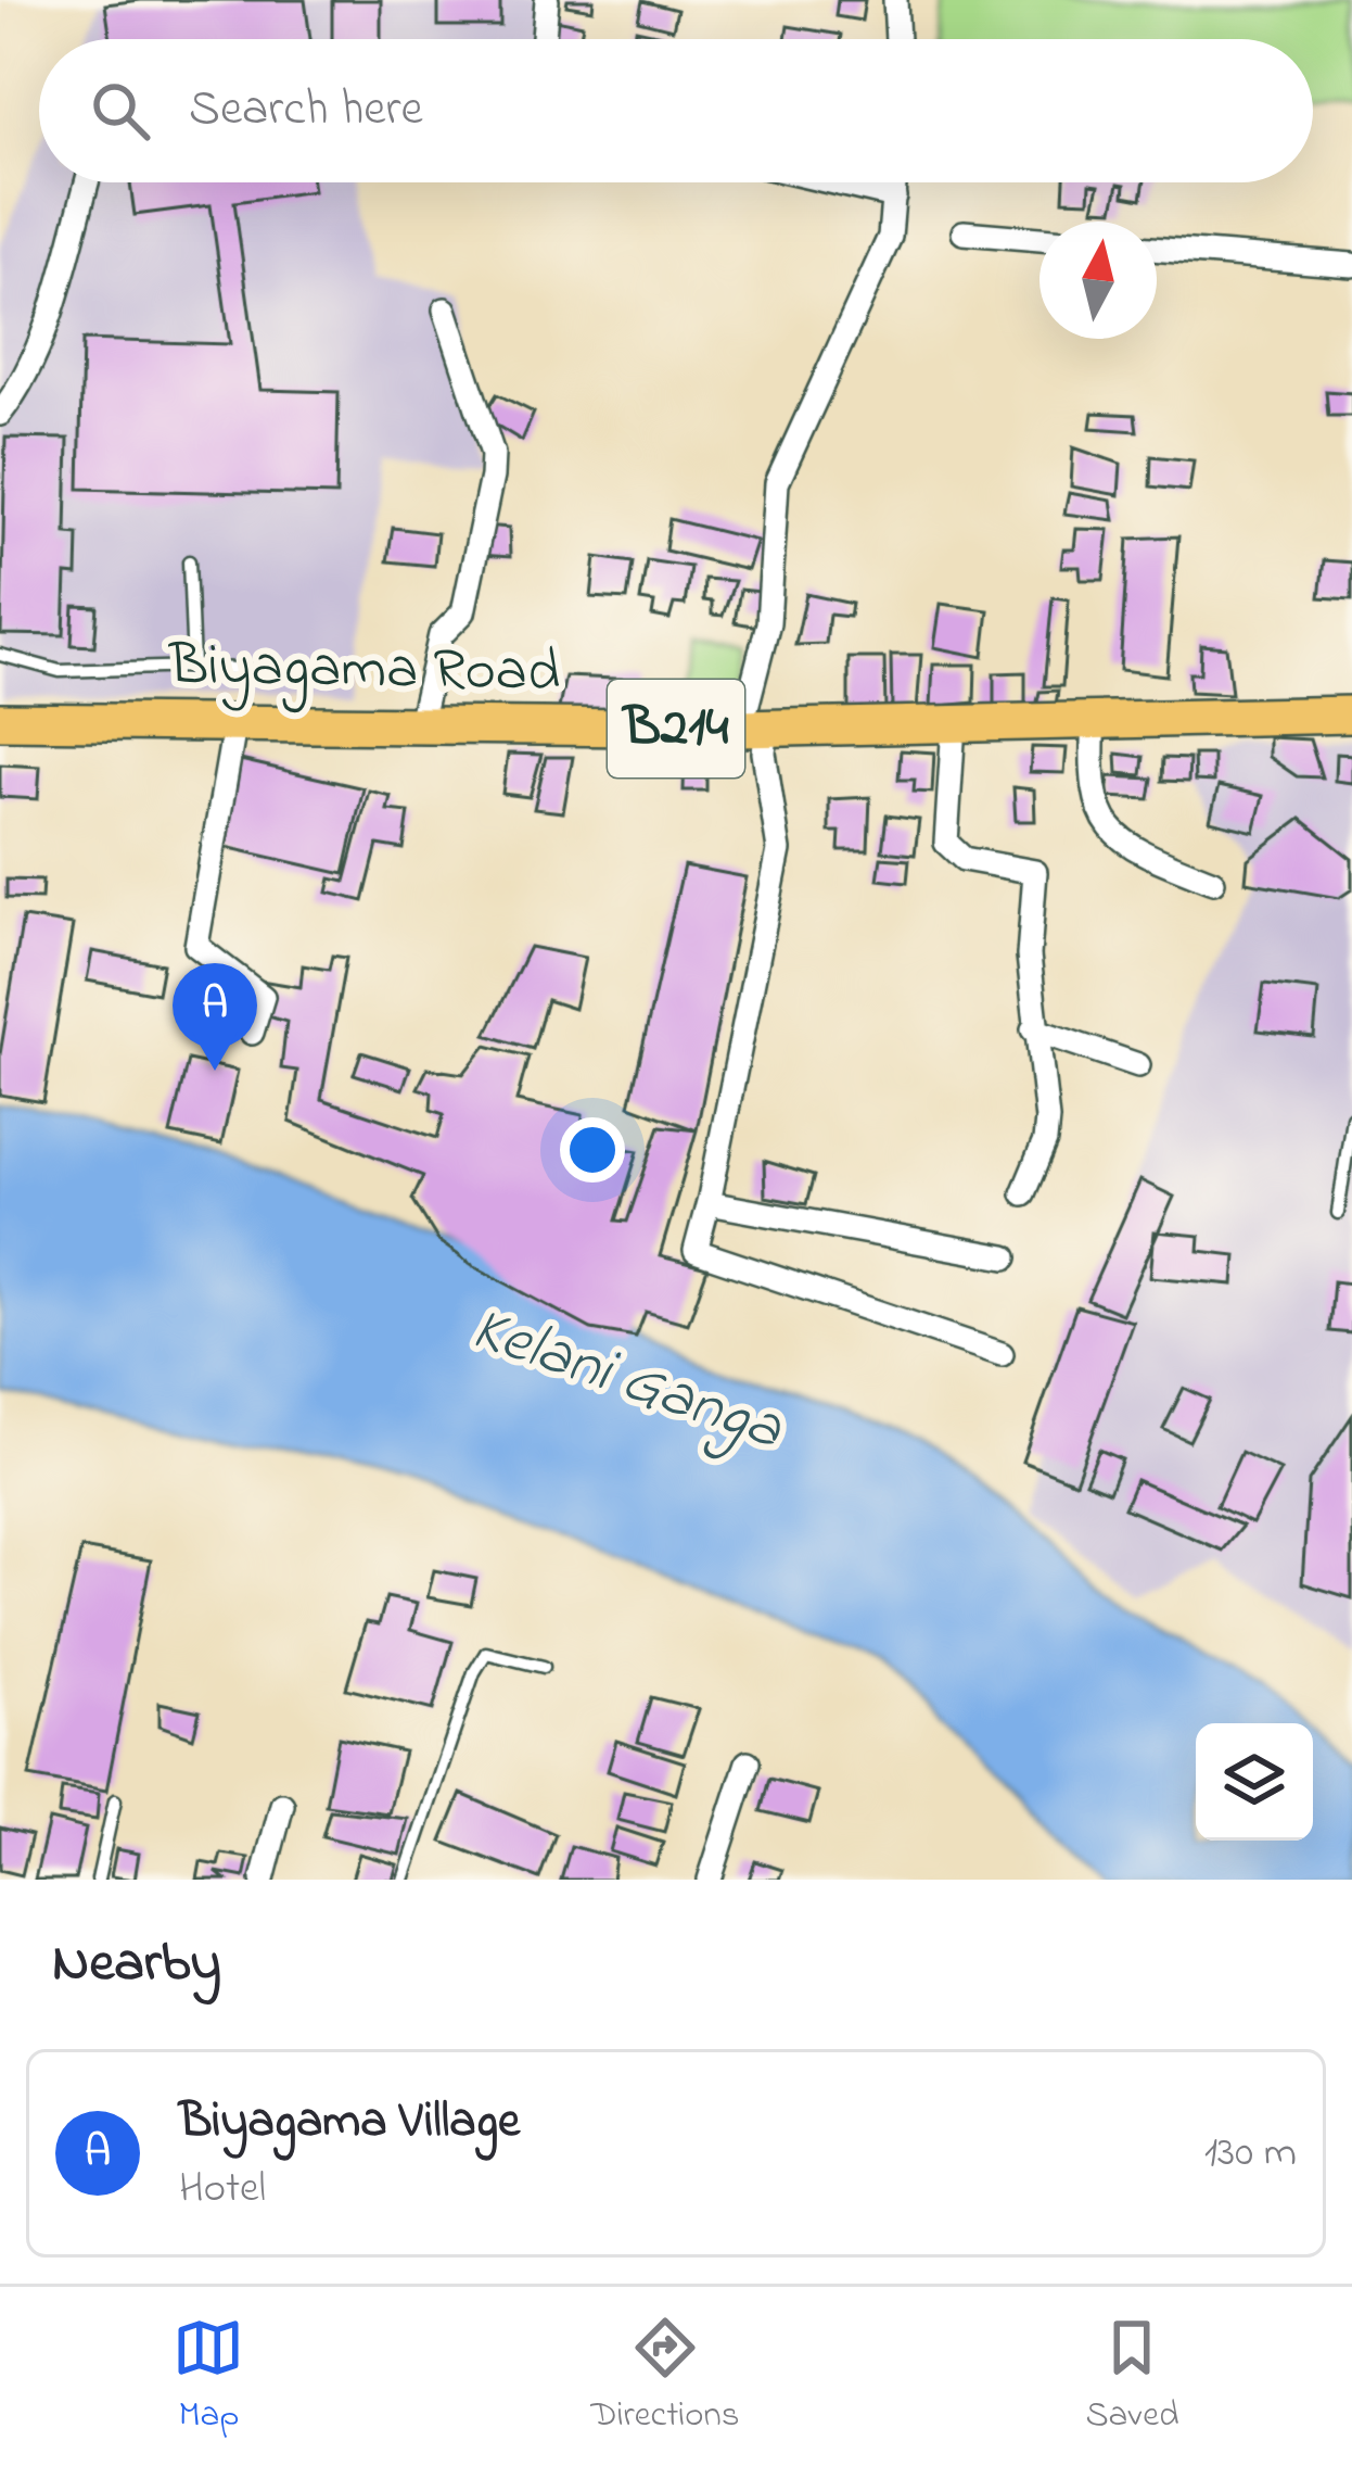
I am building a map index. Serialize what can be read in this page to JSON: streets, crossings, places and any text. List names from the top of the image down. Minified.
{"streets":{"main road":["Biyagama Road","B214"]},"water":["Kelani Ganga"],"north":"top","page":{"search":"Search here","pins":"A","heading":"Nearby","list":[{"mark":"A","name":"Biyagama Village","note":"Hotel","value":"130 m"}],"nav":["Map","Directions","Saved"]}}
